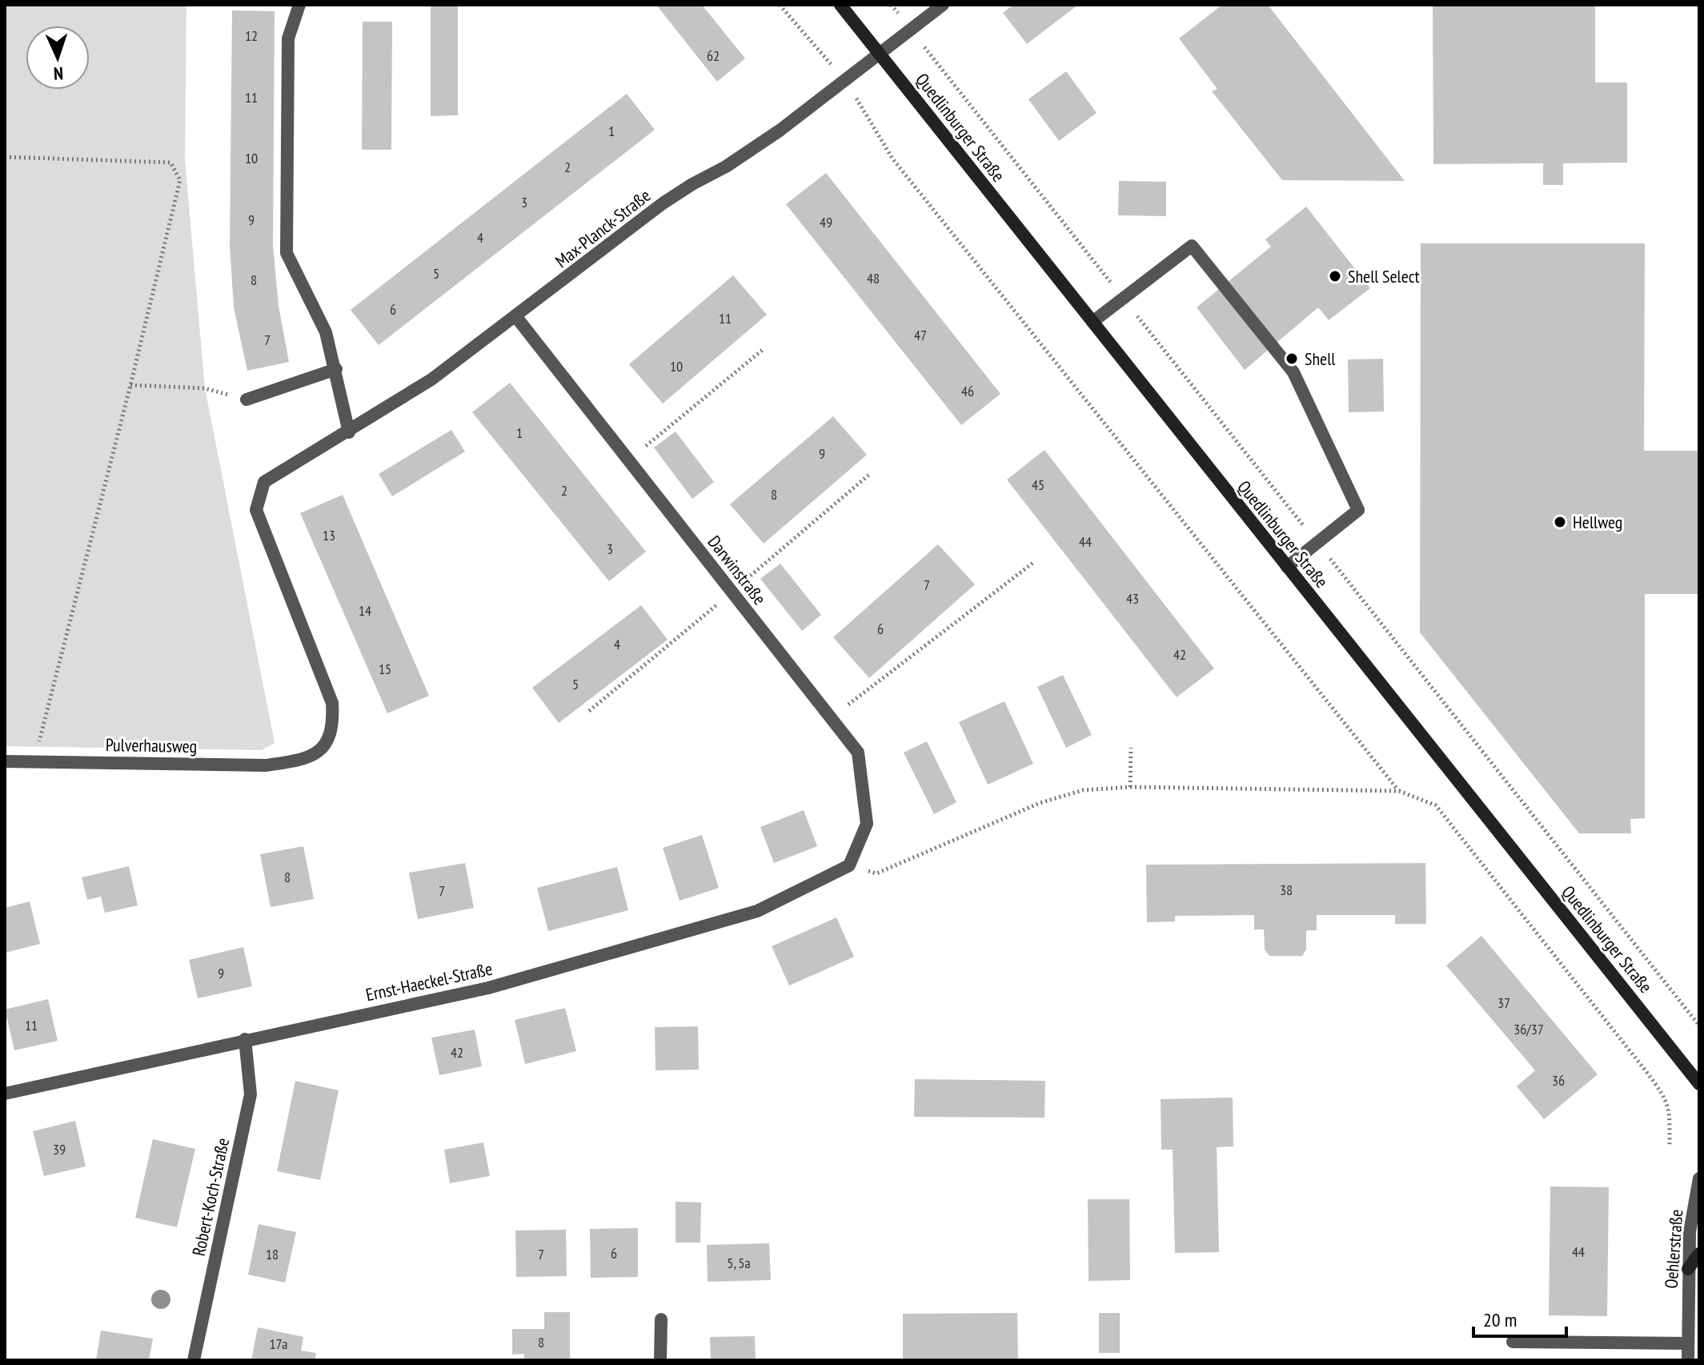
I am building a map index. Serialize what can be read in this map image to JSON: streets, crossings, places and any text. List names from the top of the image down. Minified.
{"streets":{"main road":["Quedlinburger Straße"],"street":["Max-Planck-Straße","Darwinstraße","Pulverhausweg","Ernst-Haeckel-Straße","Robert-Koch-Straße","Oehlerstraße"]},"crossings":[["Quedlinburger Straße","Max-Planck-Straße"],["Max-Planck-Straße","Darwinstraße"],["Max-Planck-Straße","Pulverhausweg"],["Darwinstraße","Ernst-Haeckel-Straße"],["Ernst-Haeckel-Straße","Robert-Koch-Straße"]],"places":["Shell Select","Shell","Hellweg"],"house_numbers":["12","62","11","1","10","2","3","9","49","4","5","48","8","6","11","47","7","10","46","1","9","45","2","8","13","44","3","7","43","14","6","4","42","15","5","8","38","7","9","37","11","36/37","42","36","39","44","6","18","7","5, 5a","8","17a"],"scale_bar":"20 m","north":"bottom"}
